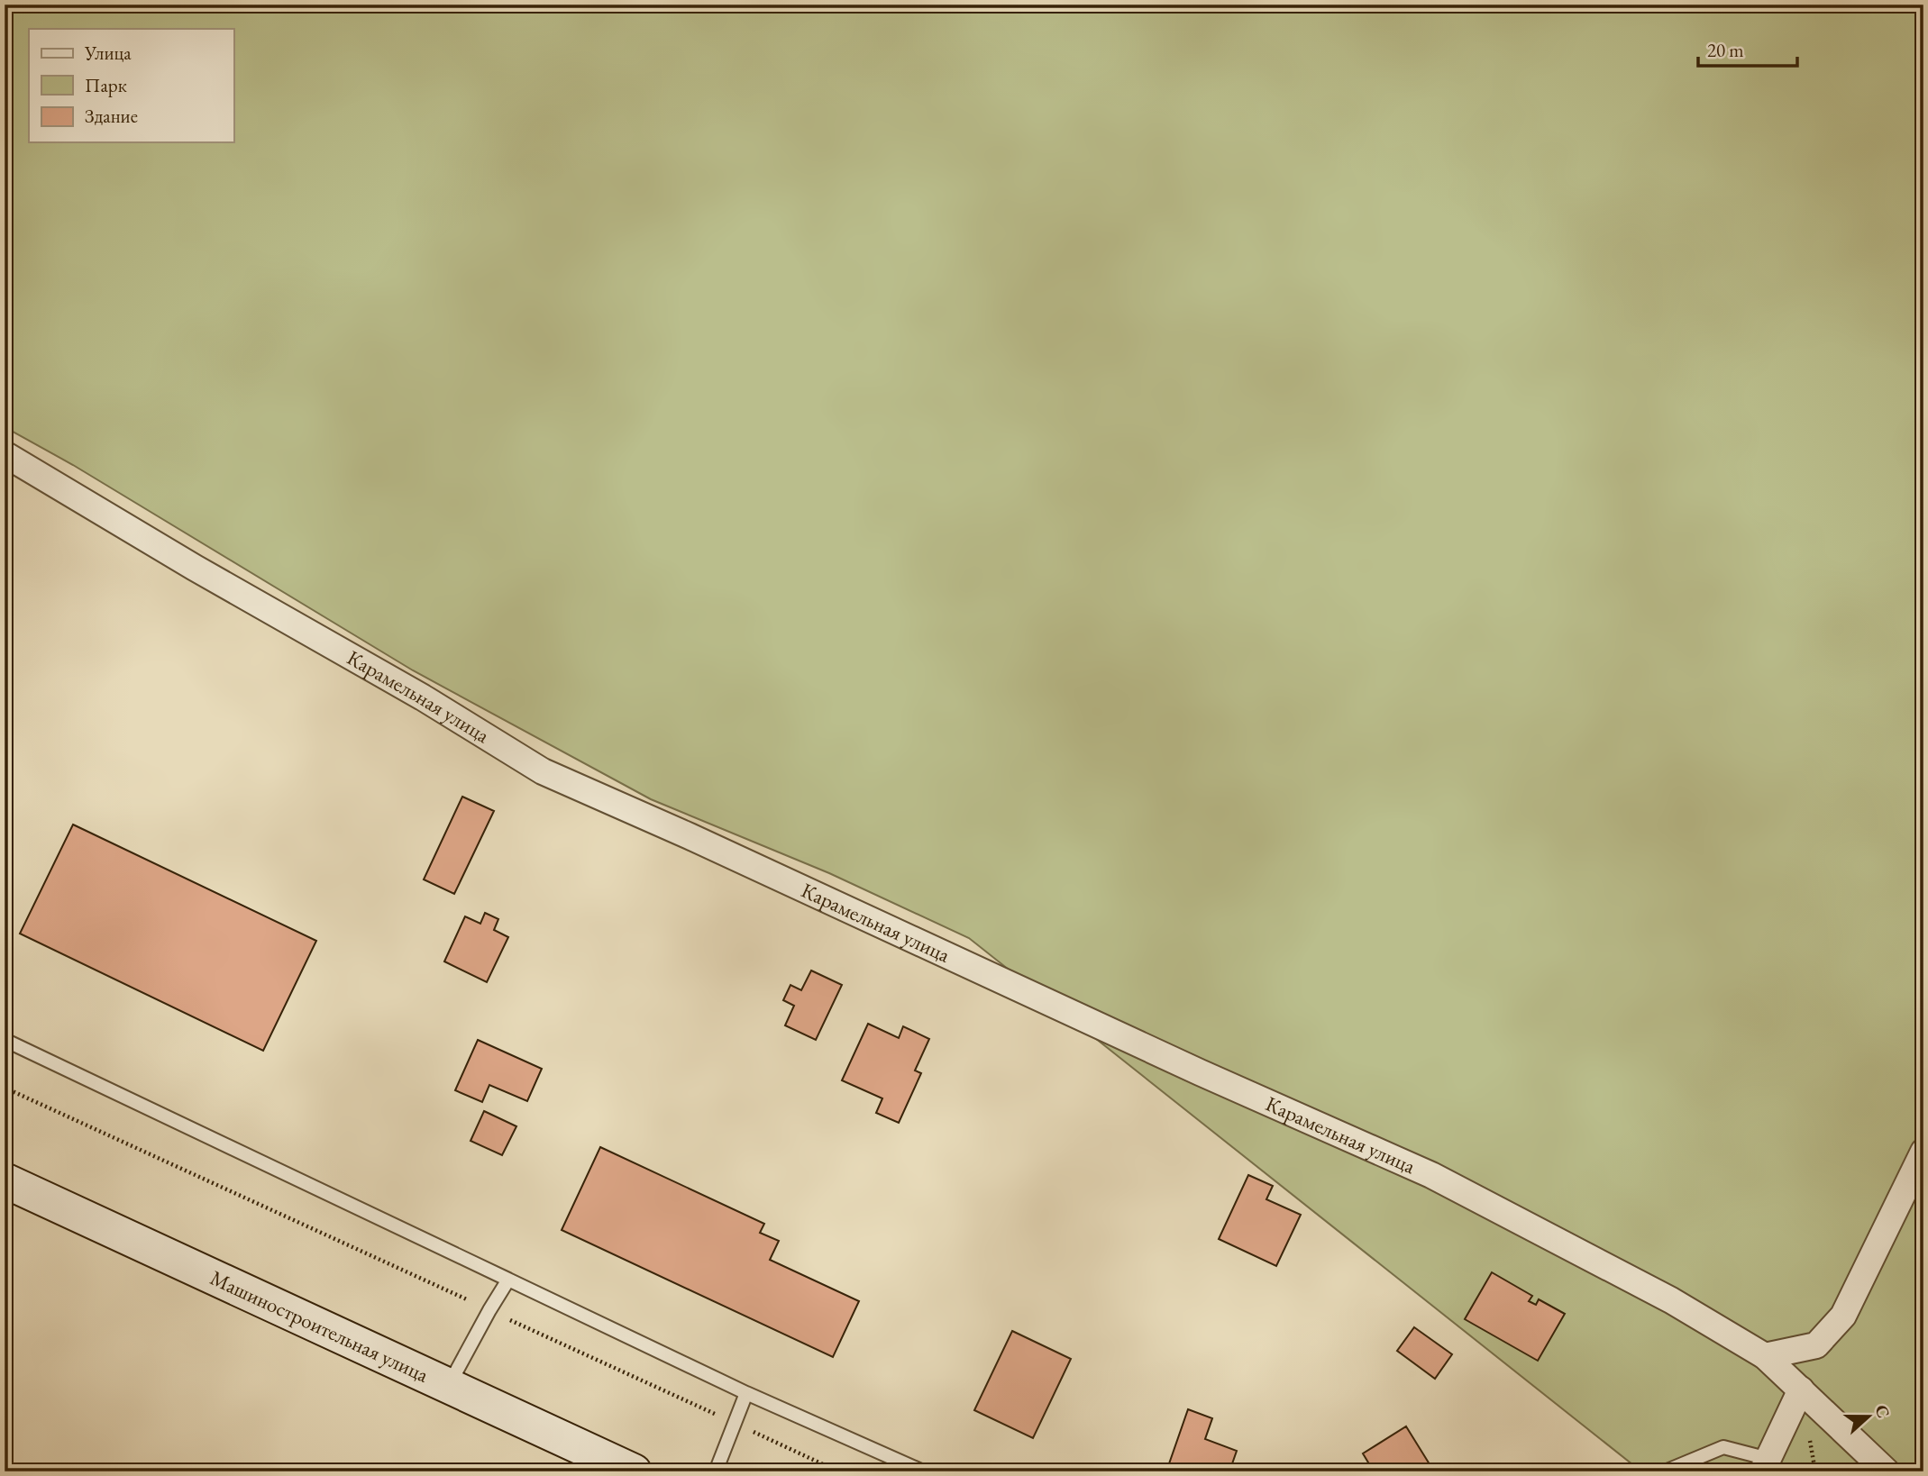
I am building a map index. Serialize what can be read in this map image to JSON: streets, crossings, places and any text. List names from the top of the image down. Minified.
{"streets":{"street":["Карамельная улица","Машиностроительная улица"]},"legend":["Улица","Парк","Здание"],"scale_bar":"20 m","north":"right"}
